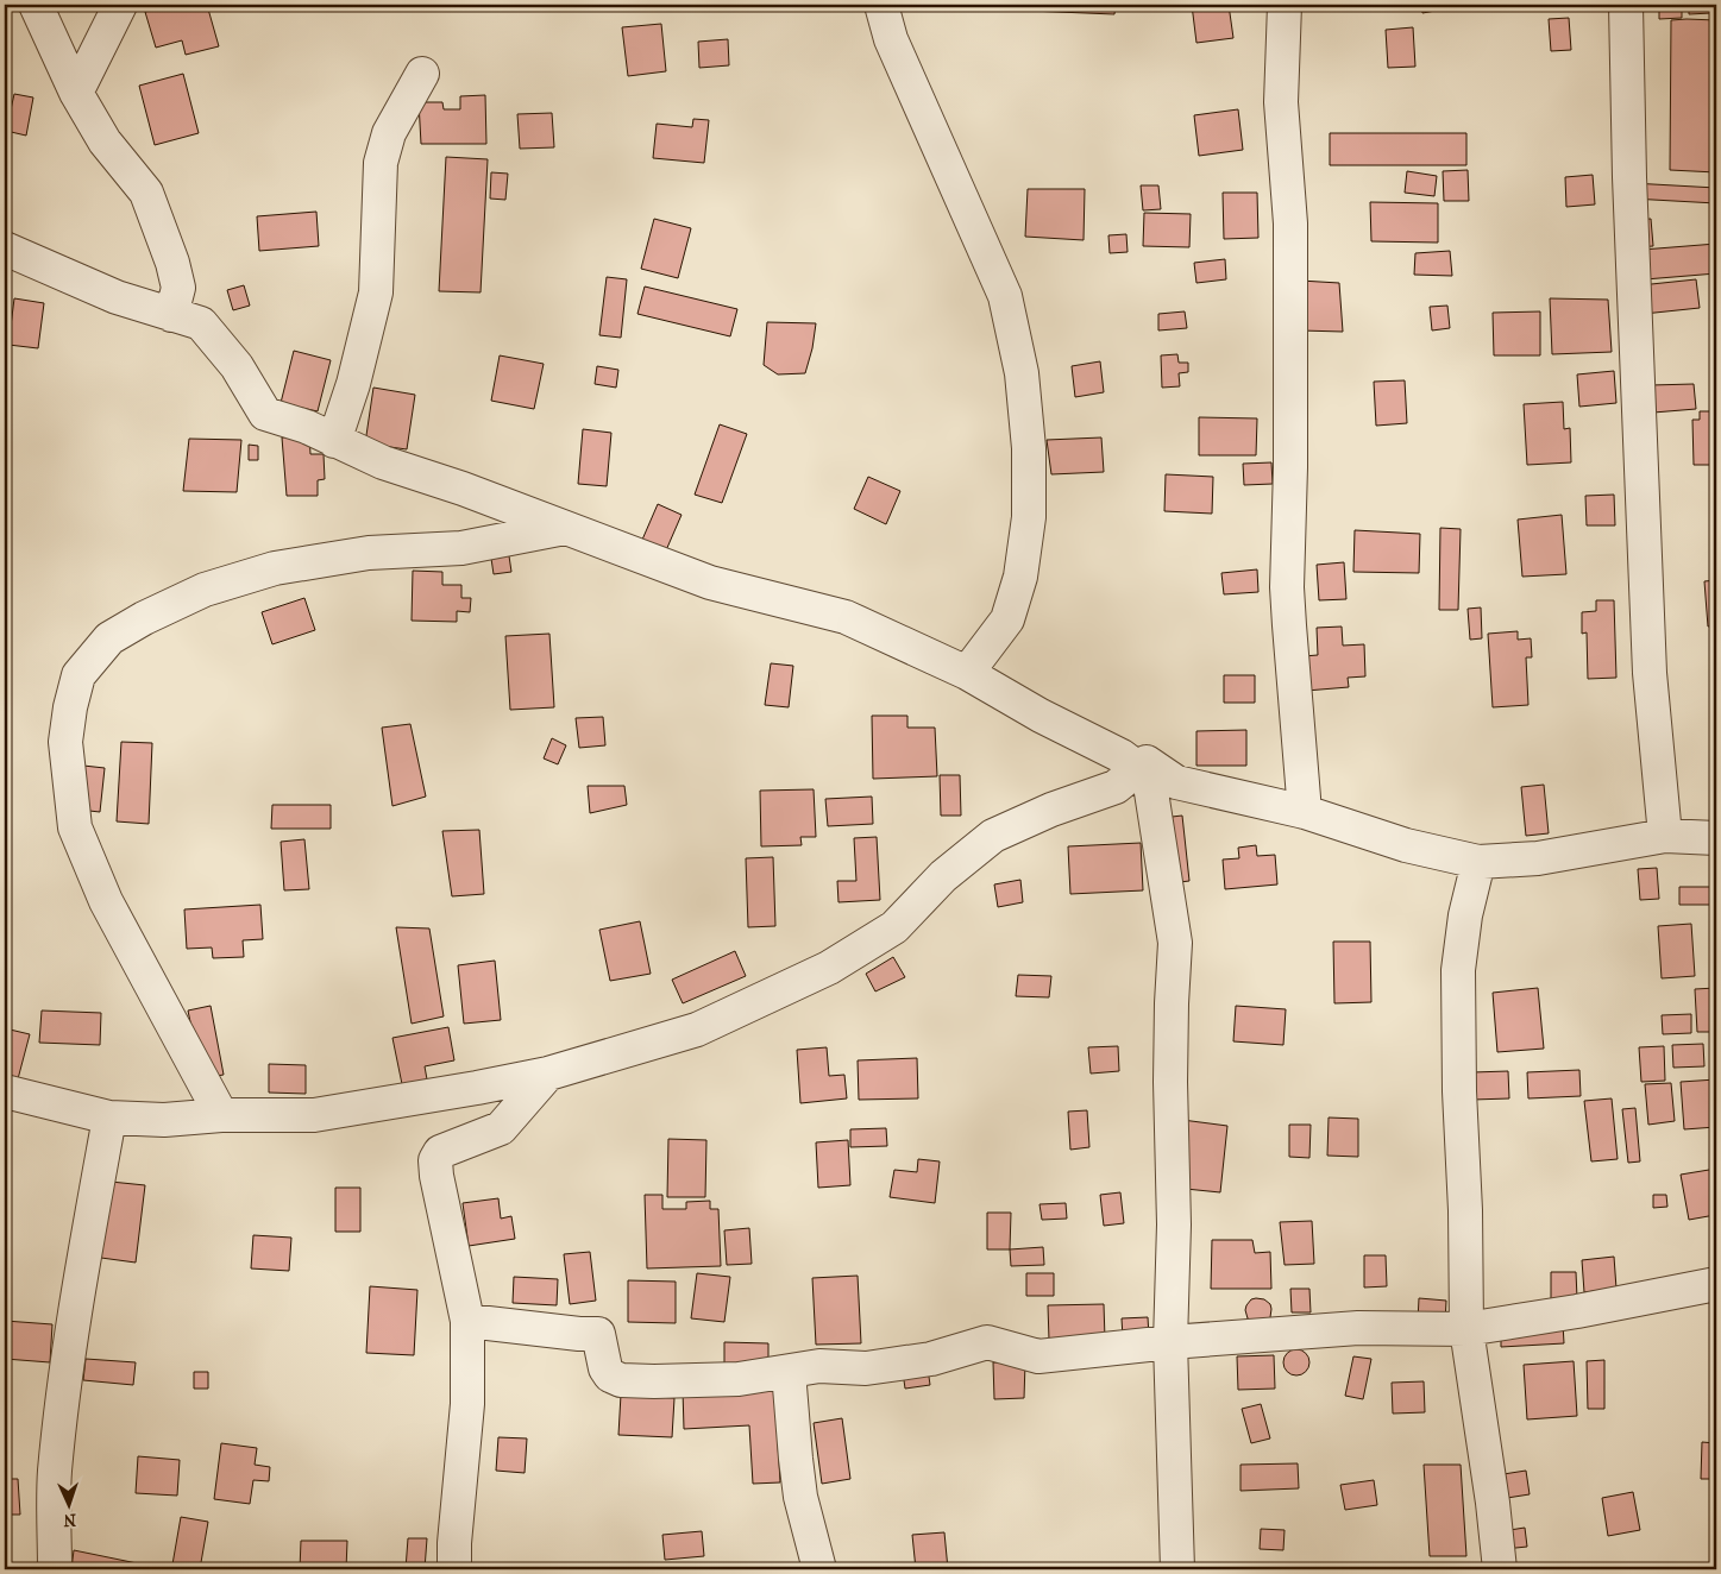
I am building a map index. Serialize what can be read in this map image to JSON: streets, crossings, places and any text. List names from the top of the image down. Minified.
{"north":"bottom"}
